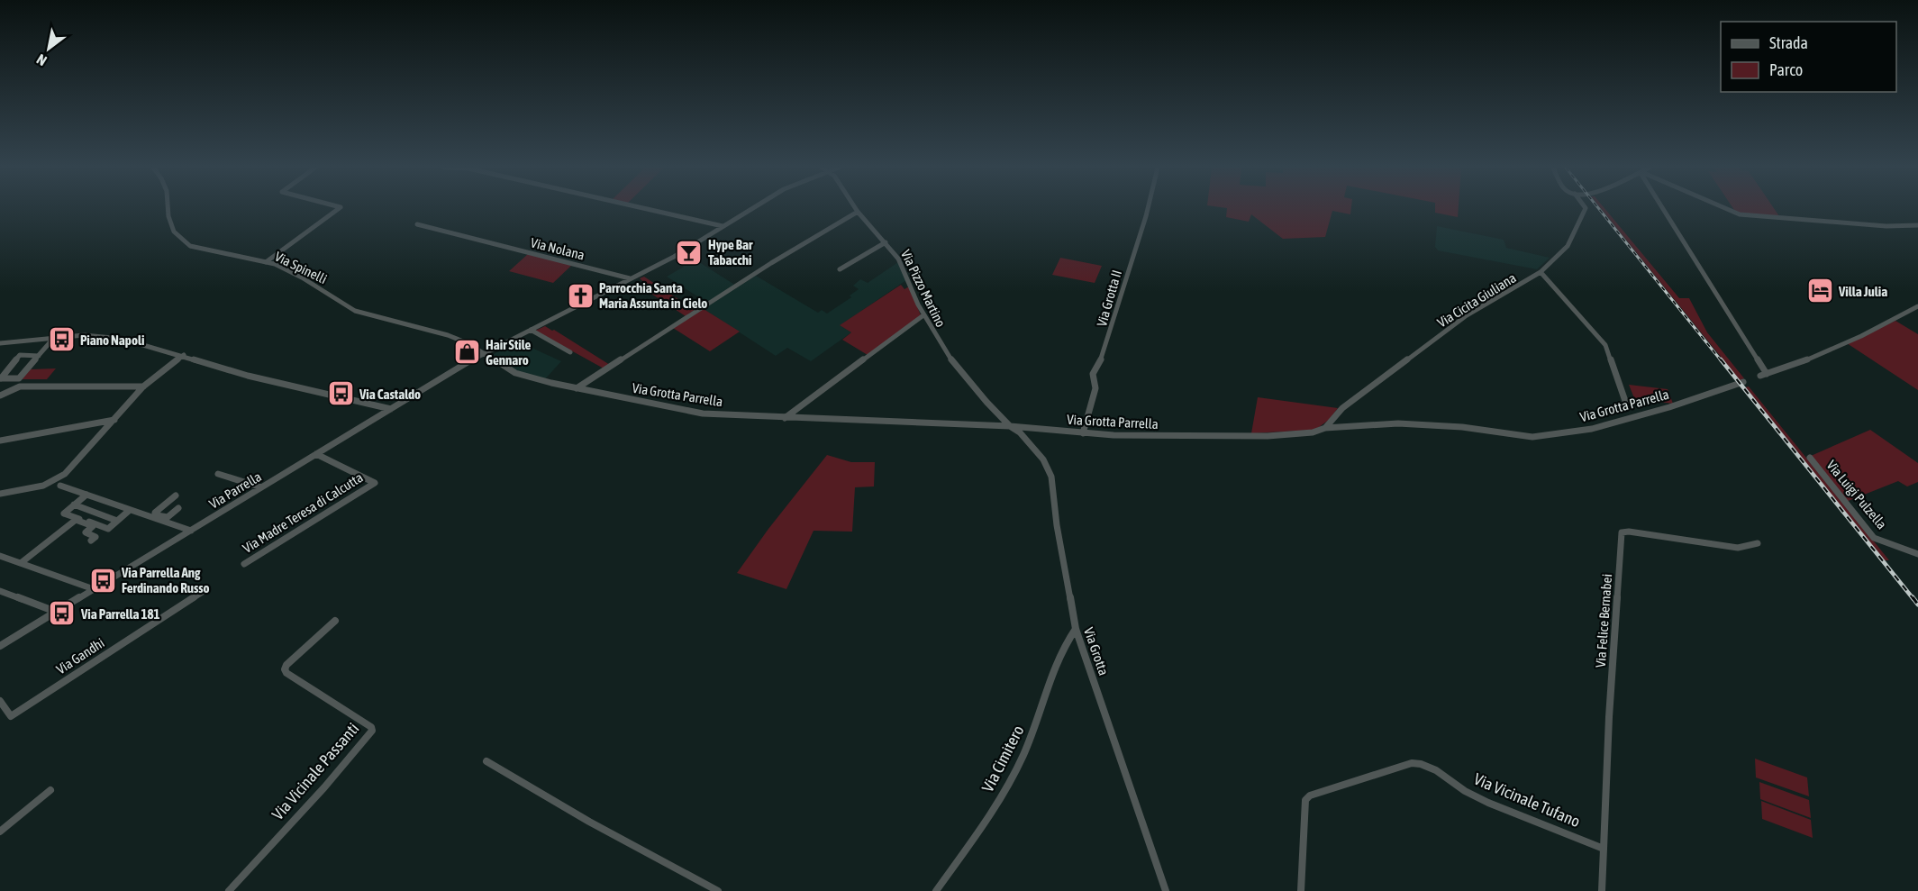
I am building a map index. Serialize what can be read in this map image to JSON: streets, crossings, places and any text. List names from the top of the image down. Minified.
{"streets":{"street":["Via Nolana","Via Spinelli","Via Pizzo Martino","Via Grotta II","Via Cicita Giuliana","Via Grotta Parrella","Via Parrella","Via Luigi Pulzella","Via Madre Teresa di Calcutta","Via Felice Bernabei","Via Grotta","Via Gandhi","Via Cimitero","Via Vicinale Passanti","Via Vicinale Tufano"]},"crossings":[["Via Spinelli","Via Grotta Parrella"],["Via Spinelli","Via Parrella"],["Via Pizzo Martino","Via Grotta Parrella"],["Via Pizzo Martino","Via Grotta"],["Via Grotta II","Via Grotta Parrella"],["Via Cicita Giuliana","Via Grotta Parrella"],["Via Grotta Parrella","Via Parrella"],["Via Grotta Parrella","Via Grotta"],["Via Parrella","Via Madre Teresa di Calcutta"],["Via Felice Bernabei","Via Vicinale Tufano"],["Via Grotta","Via Cimitero"]],"places":{"bar":["Hype Bar Tabacchi"],"hotel":["Villa Julia"],"church":["Parrocchia Santa Maria Assunta in Cielo"],"bus stop":["Piano Napoli","Via Castaldo","Via Parrella Ang Ferdinando Russo","Via Parrella 181"],"shop":["Hair Stile Gennaro"]},"legend":["Strada","Parco"],"north":"bottom left"}
